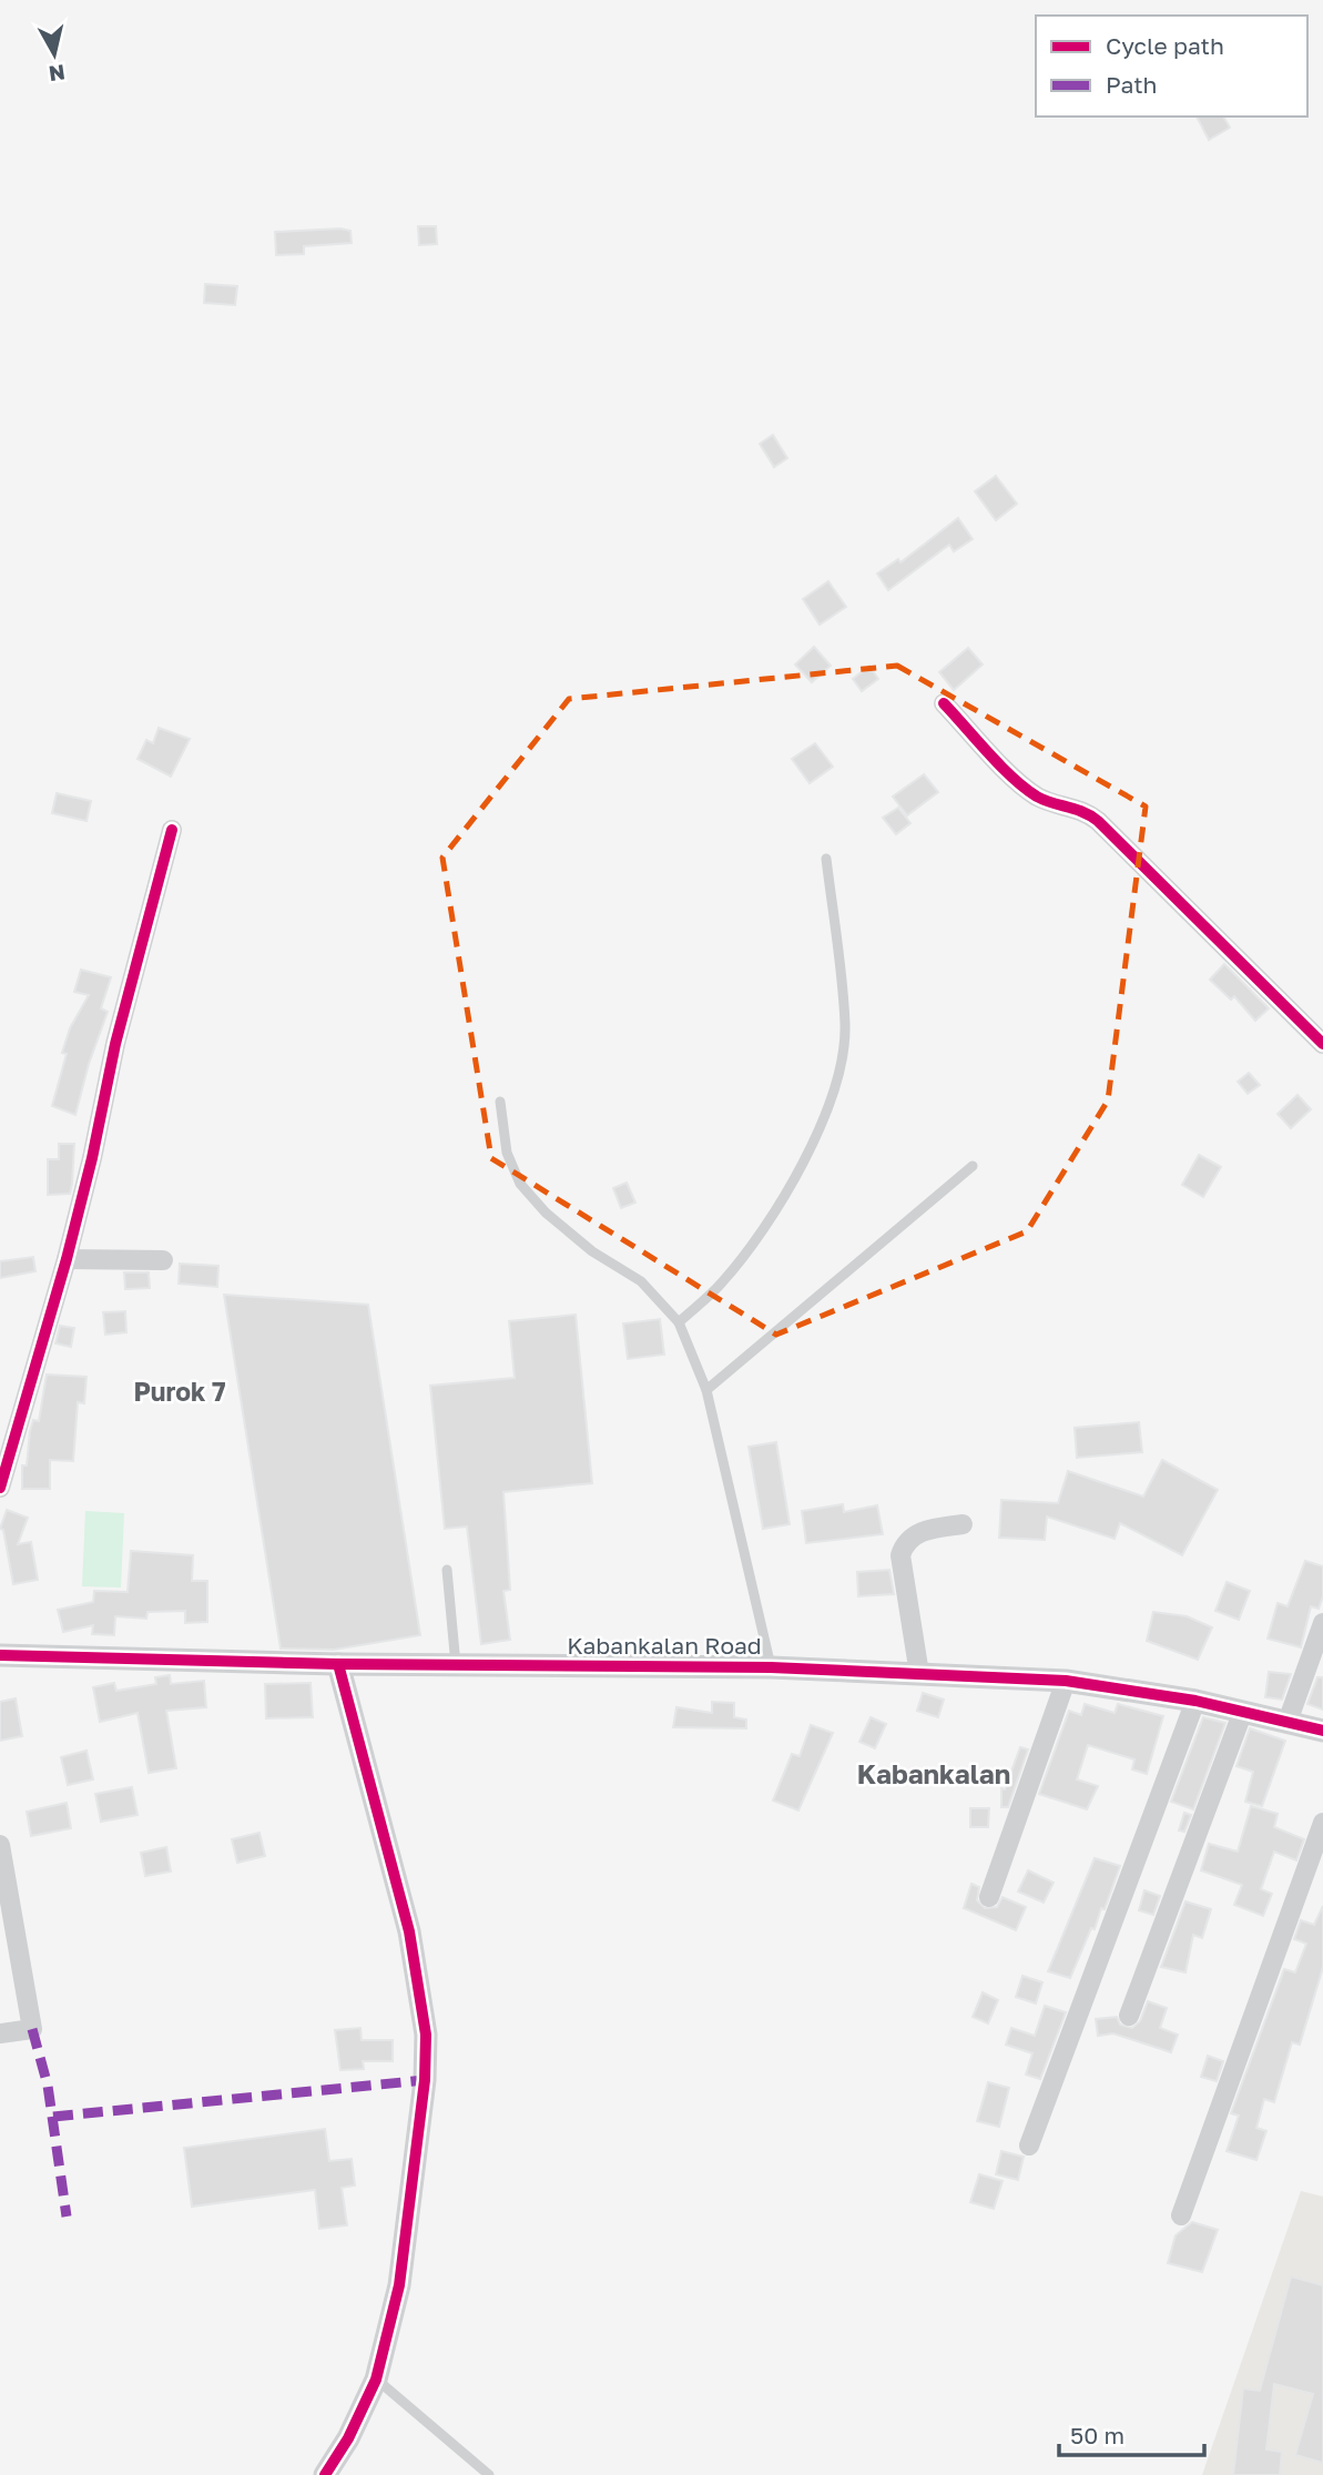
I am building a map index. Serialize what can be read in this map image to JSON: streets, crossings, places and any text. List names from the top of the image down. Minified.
{"streets":{"street":["Kabankalan Road"]},"districts":["Purok 7","Kabankalan"],"legend":["Cycle path","Path"],"scale_bar":"50 m","north":"bottom"}
